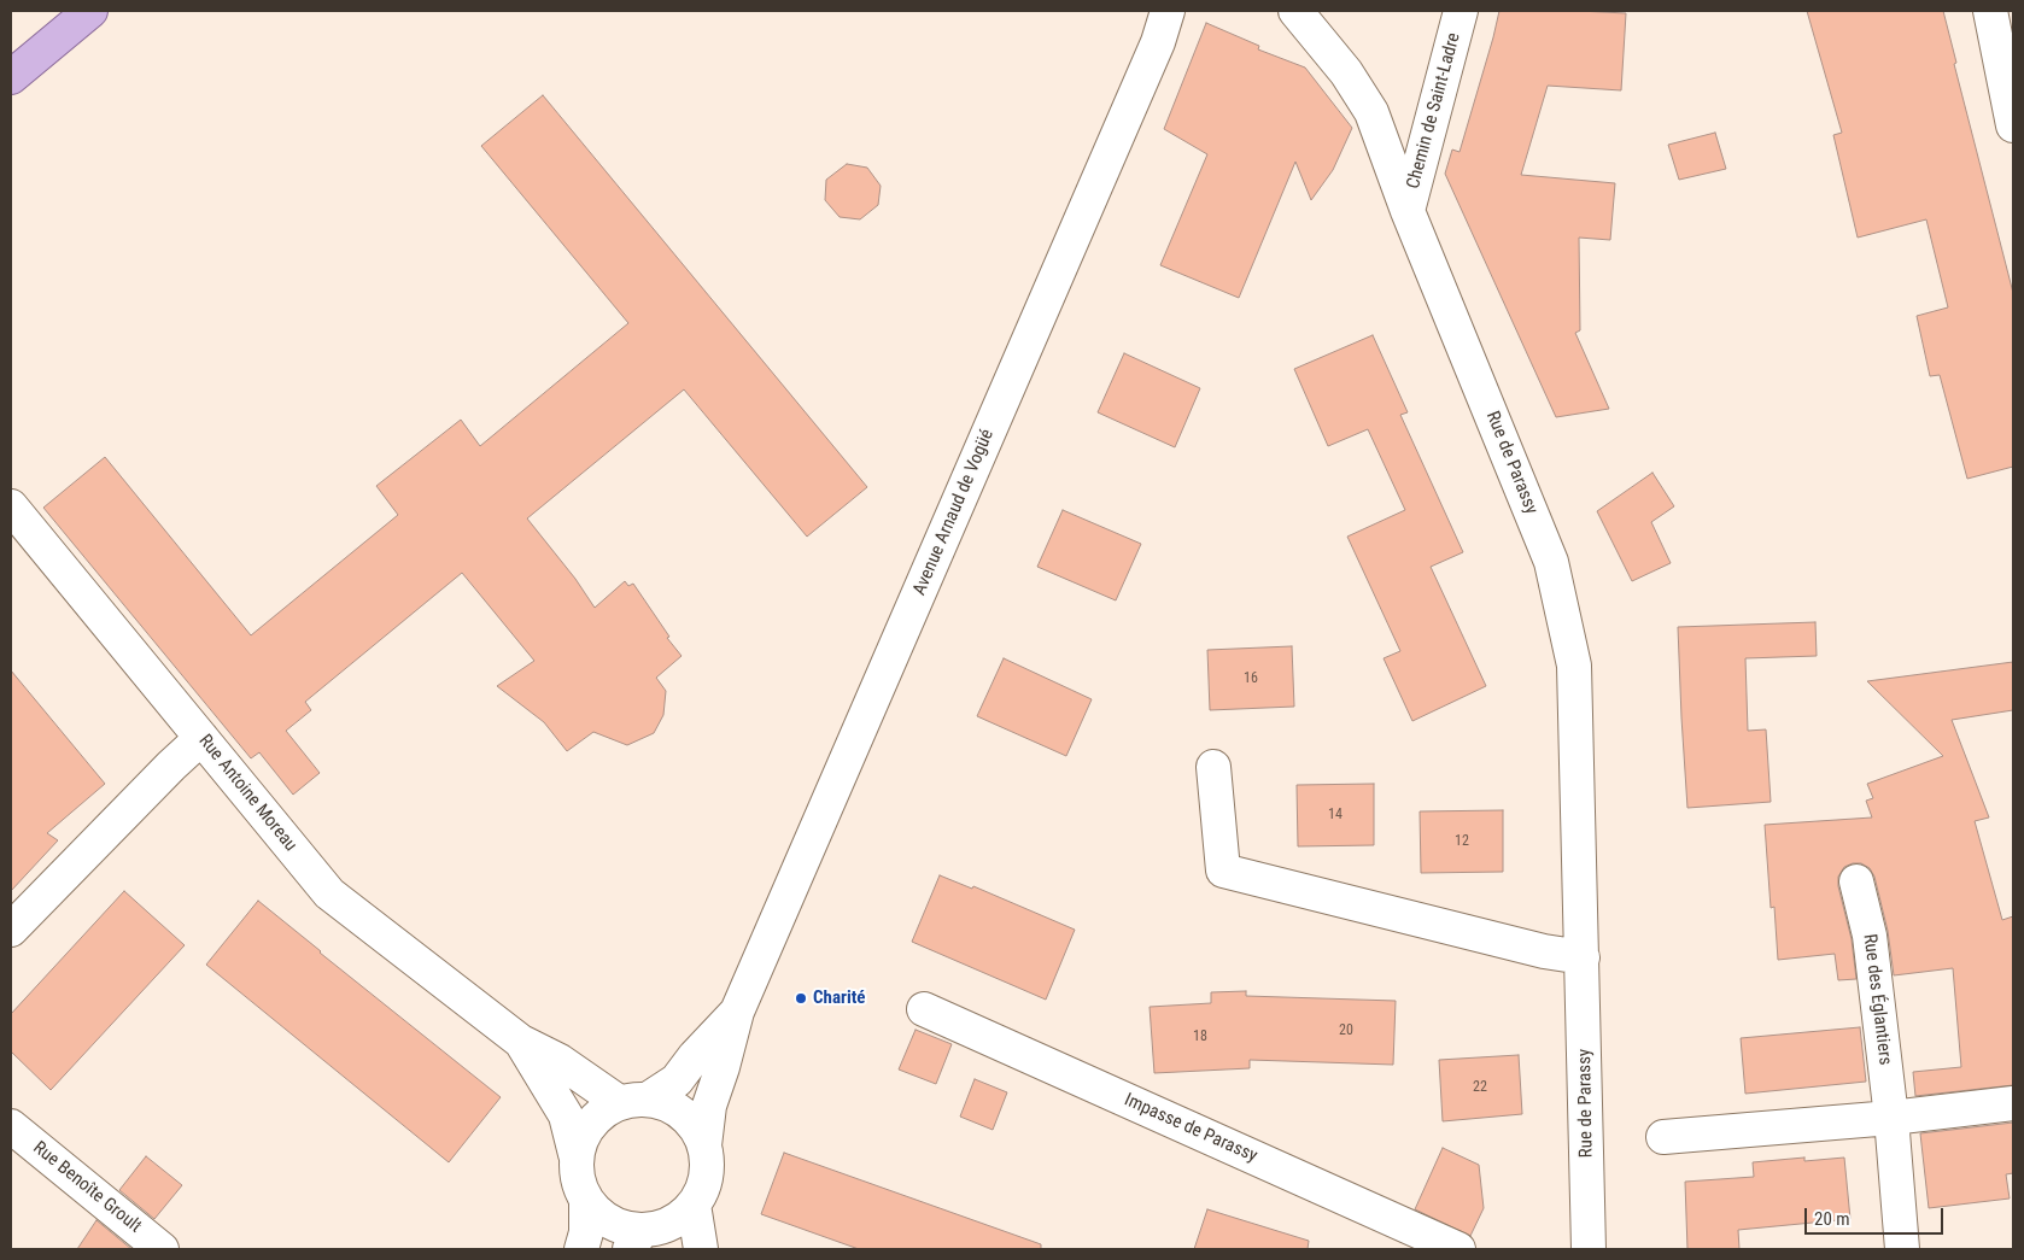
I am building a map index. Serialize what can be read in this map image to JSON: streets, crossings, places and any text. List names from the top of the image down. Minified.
{"streets":{"street":["Chemin de Saint-Ladre","Rue de Parassy","Avenue Arnaud de Vogüé","Rue Antoine Moreau","Rue des Églantiers","Impasse de Parassy","Rue Benoîte Groult"]},"crossings":[["Chemin de Saint-Ladre","Rue de Parassy"],["Avenue Arnaud de Vogüé","Rue Antoine Moreau"]],"places":["Charité"],"house_numbers":["16","14","12","20","18","22"],"scale_bar":"20 m"}
